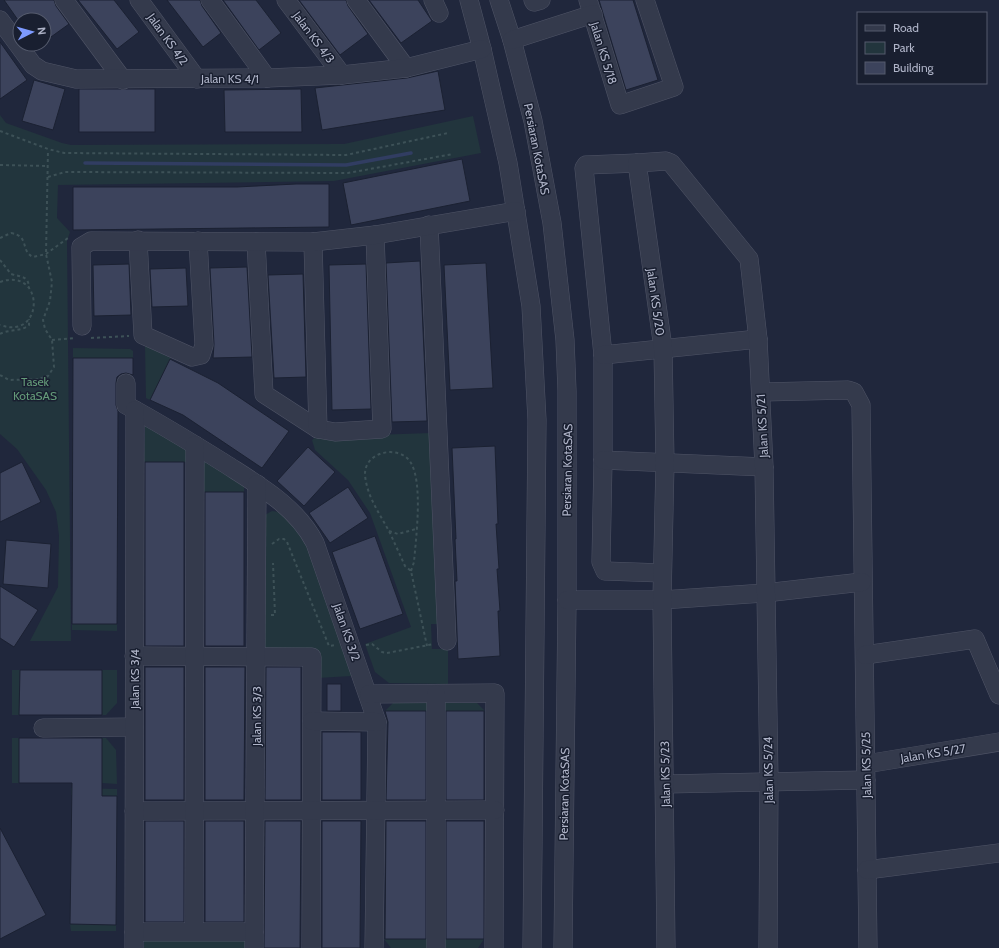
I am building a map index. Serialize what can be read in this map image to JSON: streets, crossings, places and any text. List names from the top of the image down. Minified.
{"streets":{"street":["Jalan KS 4/3","Jalan KS 4/2","Jalan KS 5/18","Jalan KS 4/1","Persiaran KotaSAS","Jalan KS 5/20","Jalan KS 5/21","Jalan KS 3/2","Jalan KS 3/4","Jalan KS 3/3","Jalan KS 5/27","Jalan KS 5/25","Jalan KS 5/24","Jalan KS 5/23"]},"crossings":[["Jalan KS 4/3","Jalan KS 4/1"],["Jalan KS 4/2","Jalan KS 4/1"],["Jalan KS 5/20","Jalan KS 5/21"],["Jalan KS 5/20","Jalan KS 5/23"],["Jalan KS 5/21","Jalan KS 5/25"],["Jalan KS 5/21","Jalan KS 5/24"],["Jalan KS 3/2","Jalan KS 3/4"],["Jalan KS 3/2","Jalan KS 3/3"],["Jalan KS 5/27","Jalan KS 5/25"],["Jalan KS 5/27","Jalan KS 5/24"],["Jalan KS 5/27","Jalan KS 5/23"]],"parks":["Tasek KotaSAS"],"legend":["Road","Park","Building"],"north":"right"}
